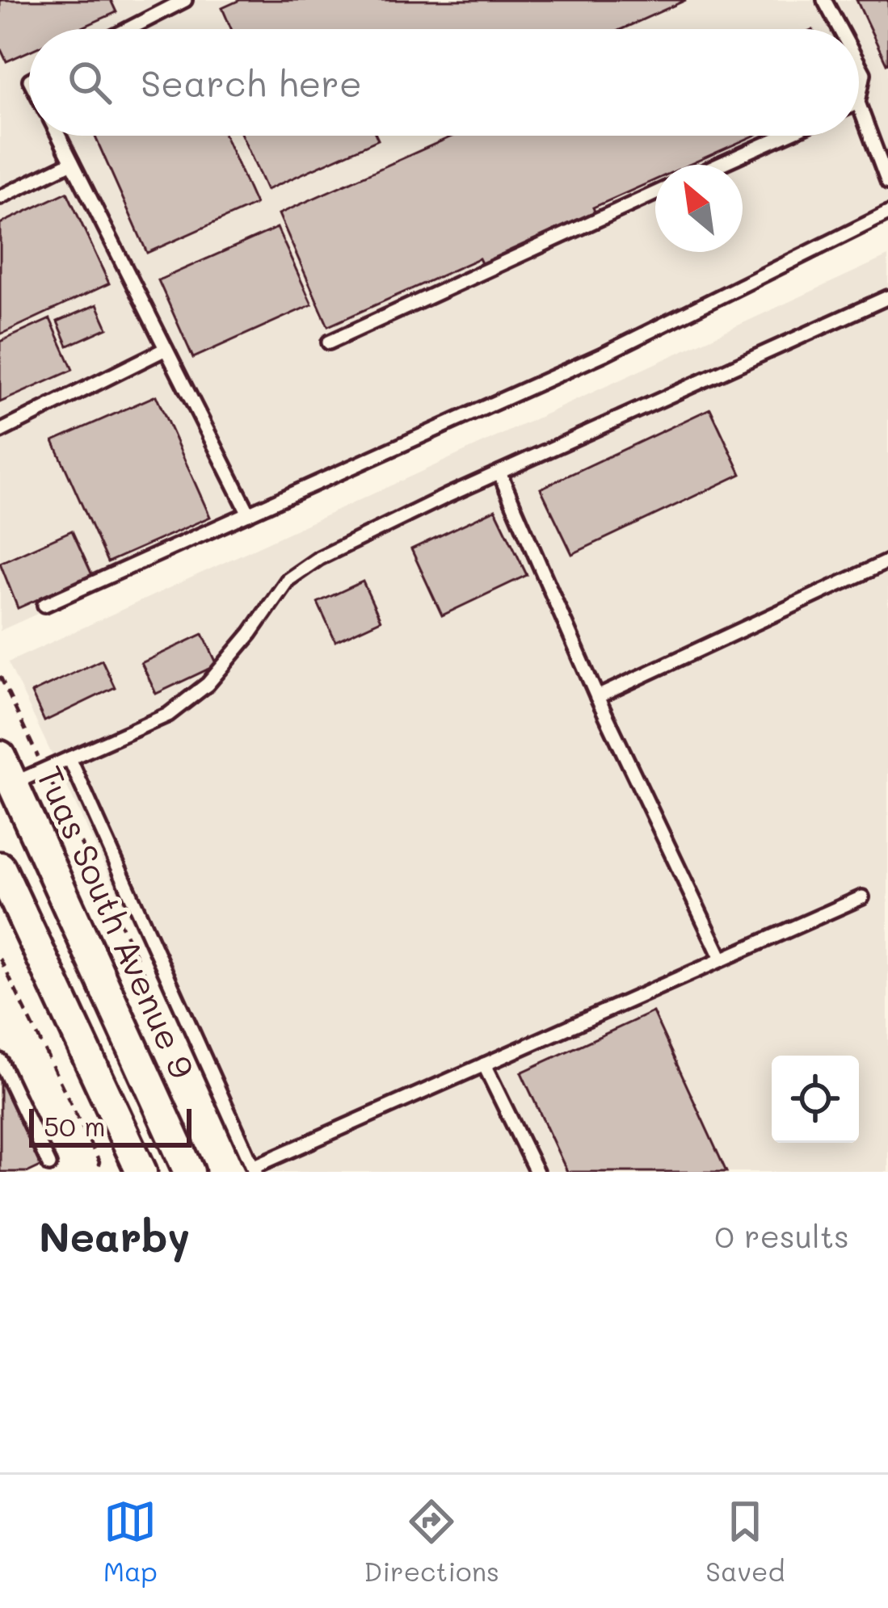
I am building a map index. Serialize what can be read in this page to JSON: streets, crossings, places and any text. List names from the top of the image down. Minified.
{"streets":{"street":["Tuas South Avenue 9"]},"scale_bar":"50 m","north":"top left","page":{"search":"Search here","scale":"50 m","heading":["Nearby","0 results"],"nav":["Map","Directions","Saved"]}}
